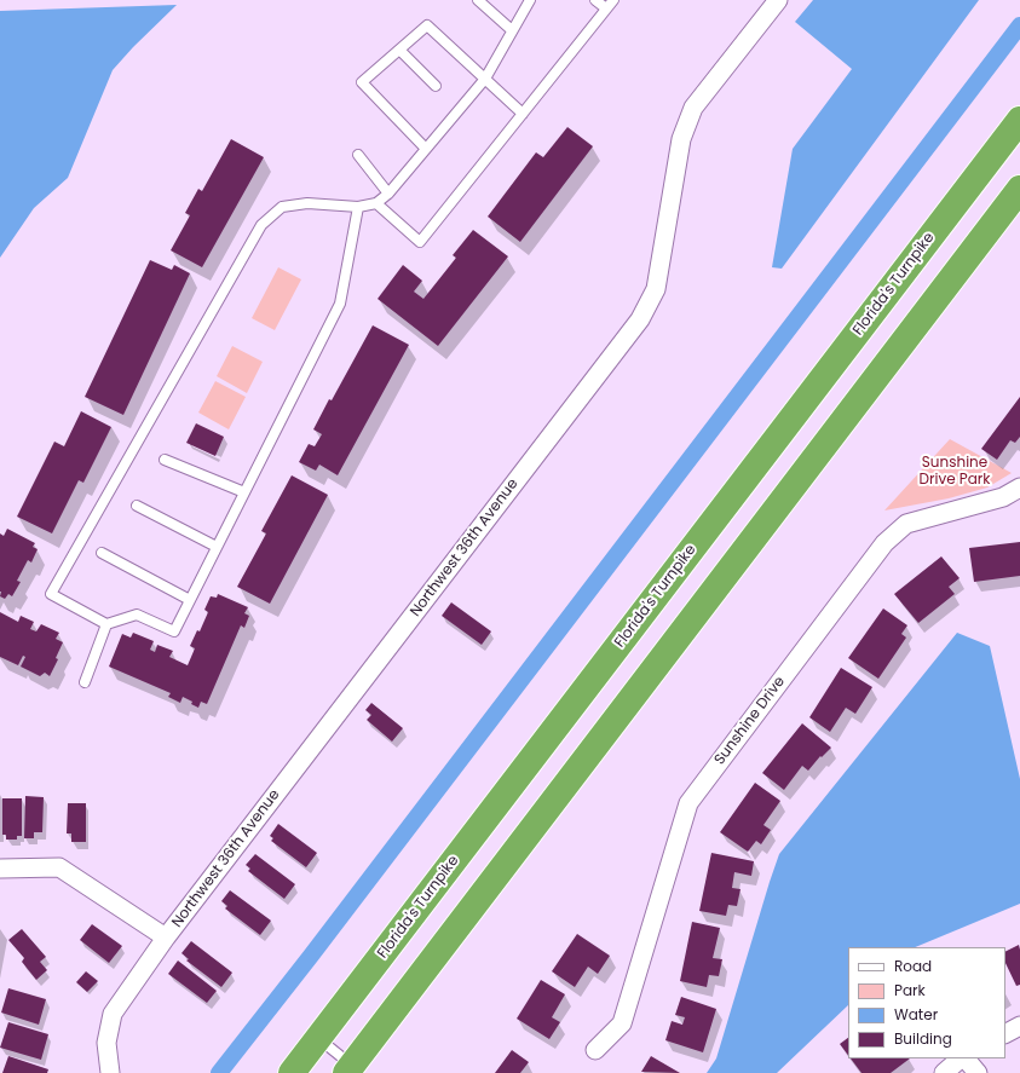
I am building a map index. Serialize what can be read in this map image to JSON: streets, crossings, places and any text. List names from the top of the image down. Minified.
{"streets":{"highway":["Florida's Turnpike"],"street":["Northwest 36th Avenue","Sunshine Drive"]},"parks":["Sunshine Drive Park"],"legend":["Road","Park","Water","Building"]}
